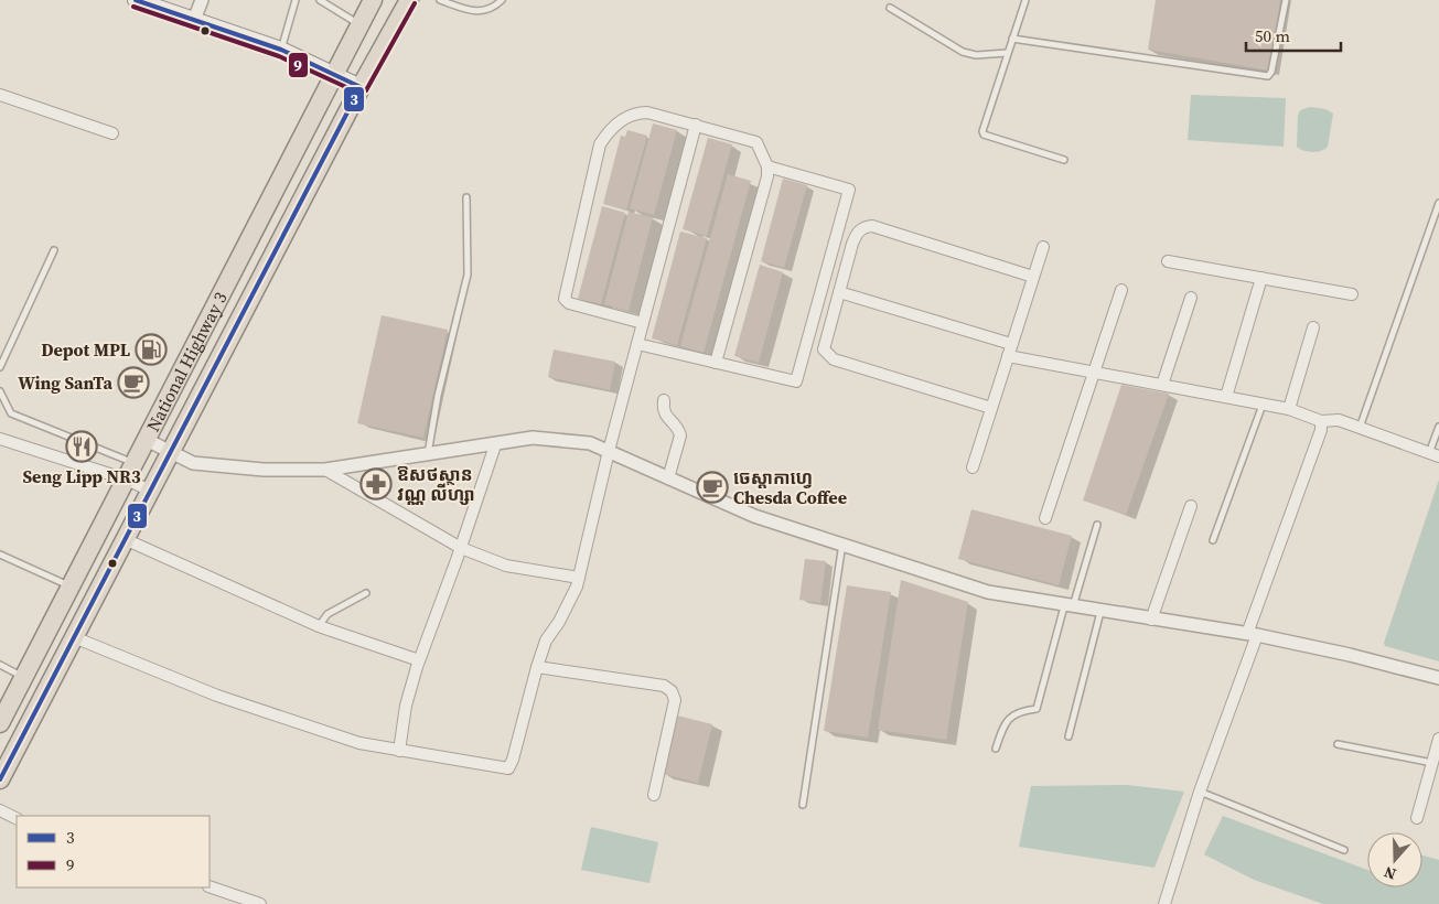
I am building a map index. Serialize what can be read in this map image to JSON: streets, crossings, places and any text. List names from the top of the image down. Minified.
{"streets":{"highway":["National Highway 3"]},"places":{"fuel station":["Depot MPL"],"cafe":["Wing SanTa","ចេស្ដាកាហ្វេ Chesda Coffee"],"restaurant":["Seng Lipp NR3"],"pharmacy":["ឱសថស្ថាន វណ្ណ លីហ្សា"]},"lines":["transit line 3","transit line 9"],"legend":["3","9"],"scale_bar":"50 m","north":"bottom"}
